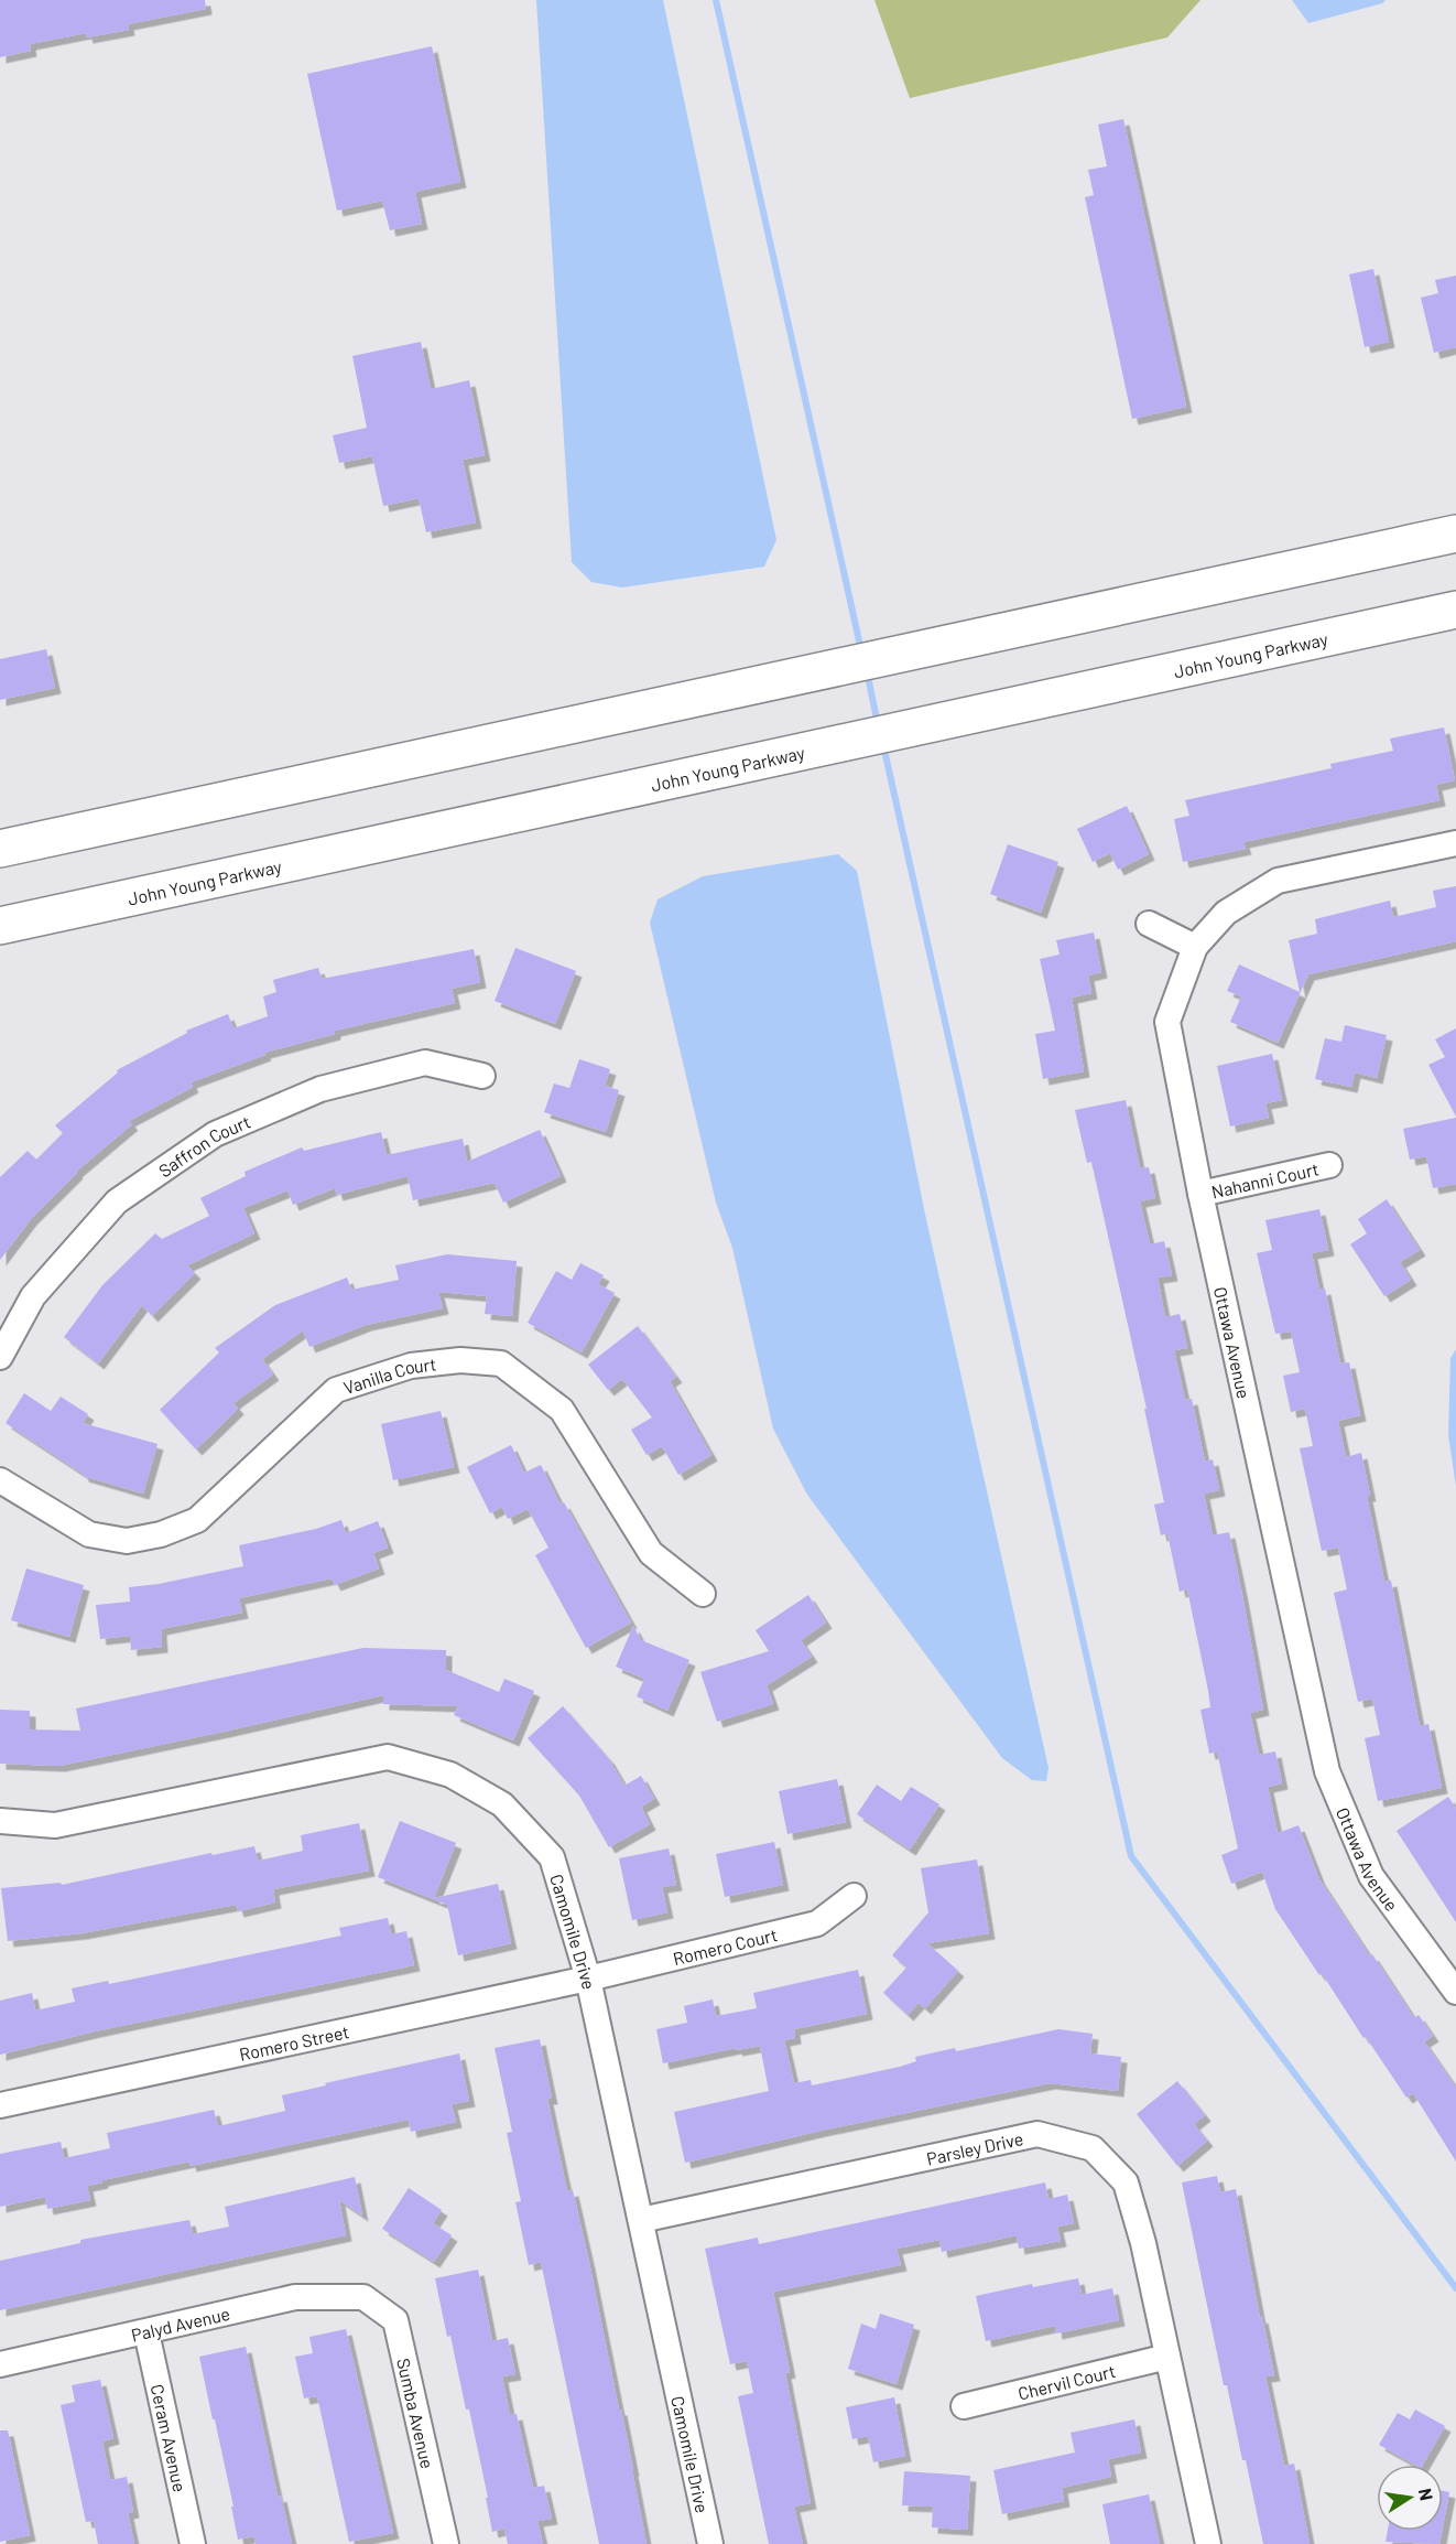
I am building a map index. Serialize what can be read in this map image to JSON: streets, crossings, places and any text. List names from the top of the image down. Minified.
{"streets":{"highway":["John Young Parkway"],"street":["Saffron Court","Nahanni Court","Ottawa Avenue","Vanilla Court","Camomile Drive","Romero Court","Romero Street","Parsley Drive","Palyd Avenue","Chervil Court","Sumba Avenue","Ceram Avenue"]},"crossings":[["Nahanni Court","Ottawa Avenue"],["Camomile Drive","Romero Court"],["Camomile Drive","Romero Street"],["Camomile Drive","Parsley Drive"],["Romero Court","Romero Street"],["Parsley Drive","Chervil Court"],["Palyd Avenue","Sumba Avenue"],["Palyd Avenue","Ceram Avenue"]],"north":"right"}
